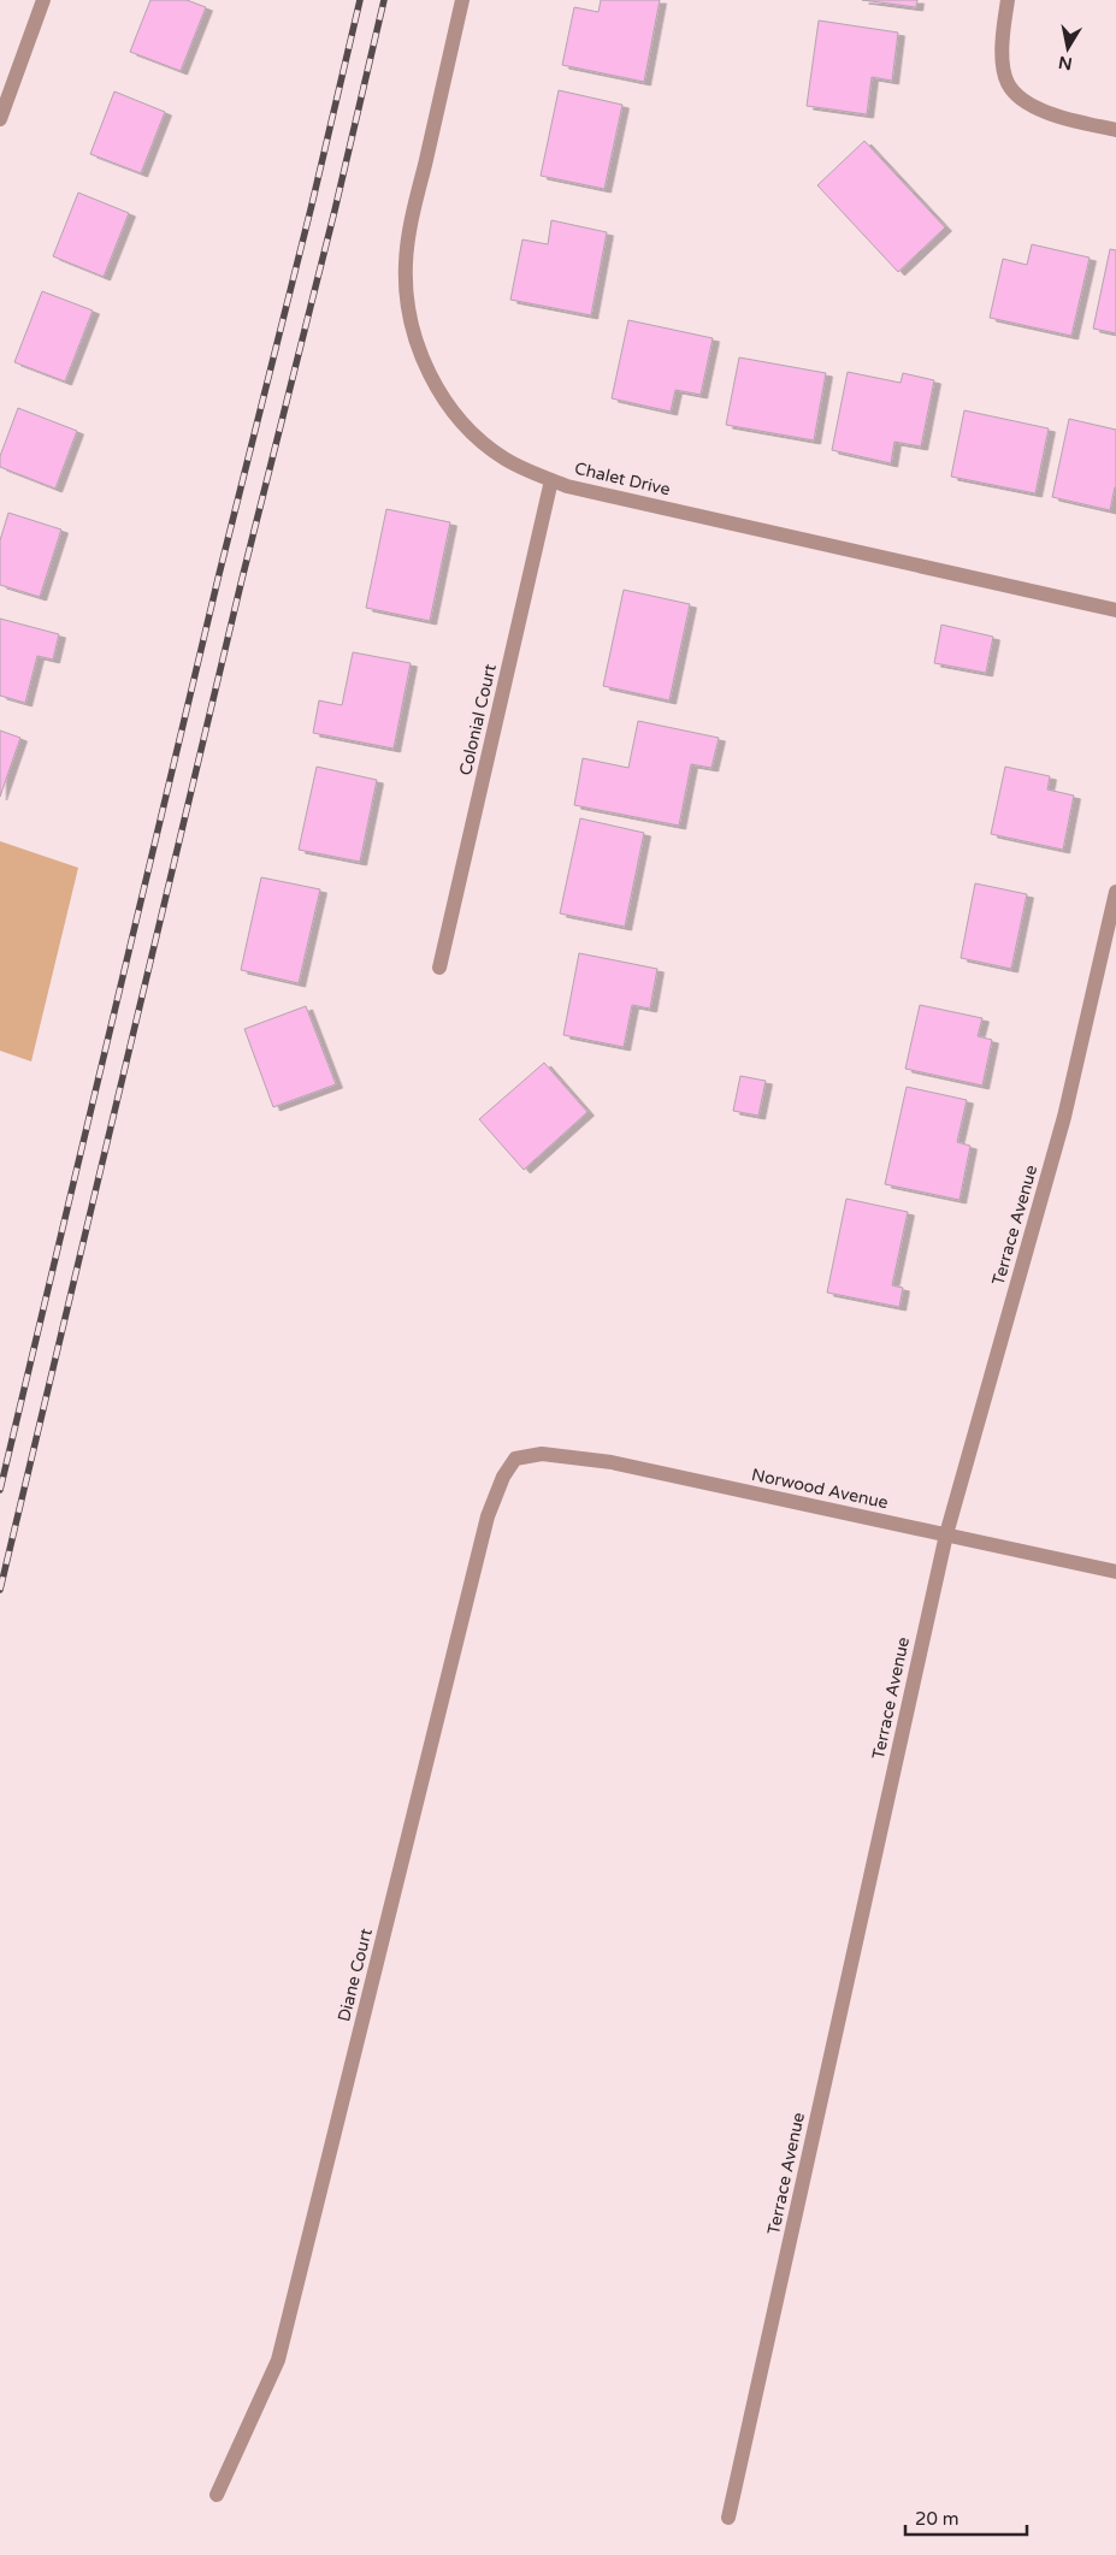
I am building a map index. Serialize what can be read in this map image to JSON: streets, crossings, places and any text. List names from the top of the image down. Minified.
{"streets":{"street":["Chalet Drive","Colonial Court","Terrace Avenue","Norwood Avenue","Diane Court"]},"crossings":[["Chalet Drive","Colonial Court"],["Terrace Avenue","Norwood Avenue"],["Norwood Avenue","Diane Court"]],"scale_bar":"20 m","north":"bottom"}
